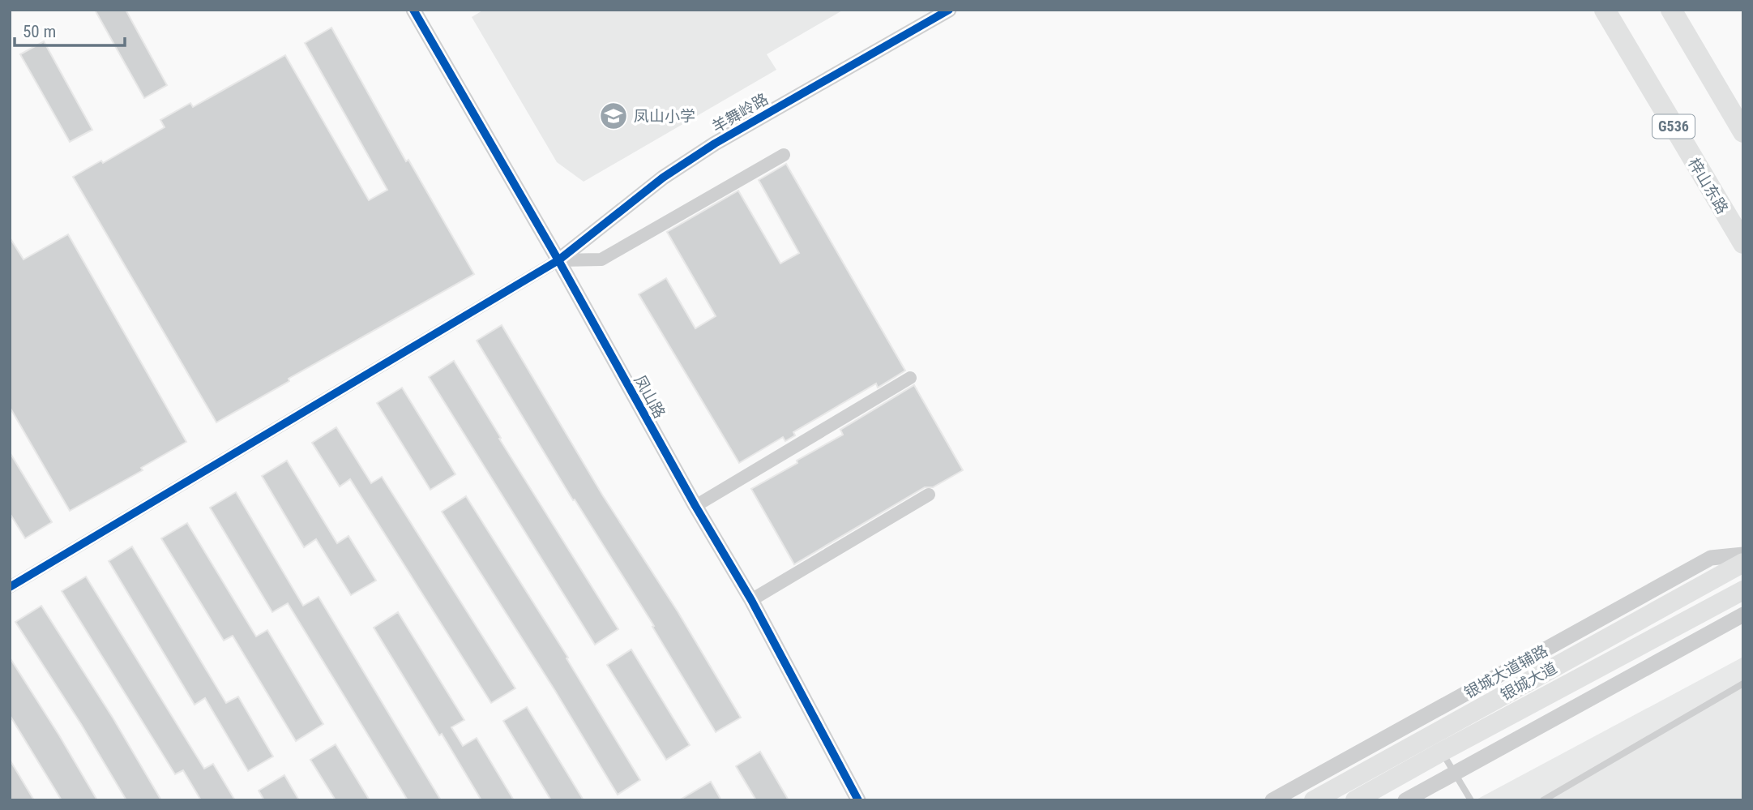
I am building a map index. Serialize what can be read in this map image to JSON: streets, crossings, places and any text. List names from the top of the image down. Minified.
{"streets":{"highway":["G536","梓山东路"],"main road":["银城大道"],"street":["羊舞岭路","凤山路","银城大道辅路"]},"crossings":[["羊舞岭路","凤山路"]],"places":{"school or university":["凤山小学"]},"scale_bar":"50 m"}
